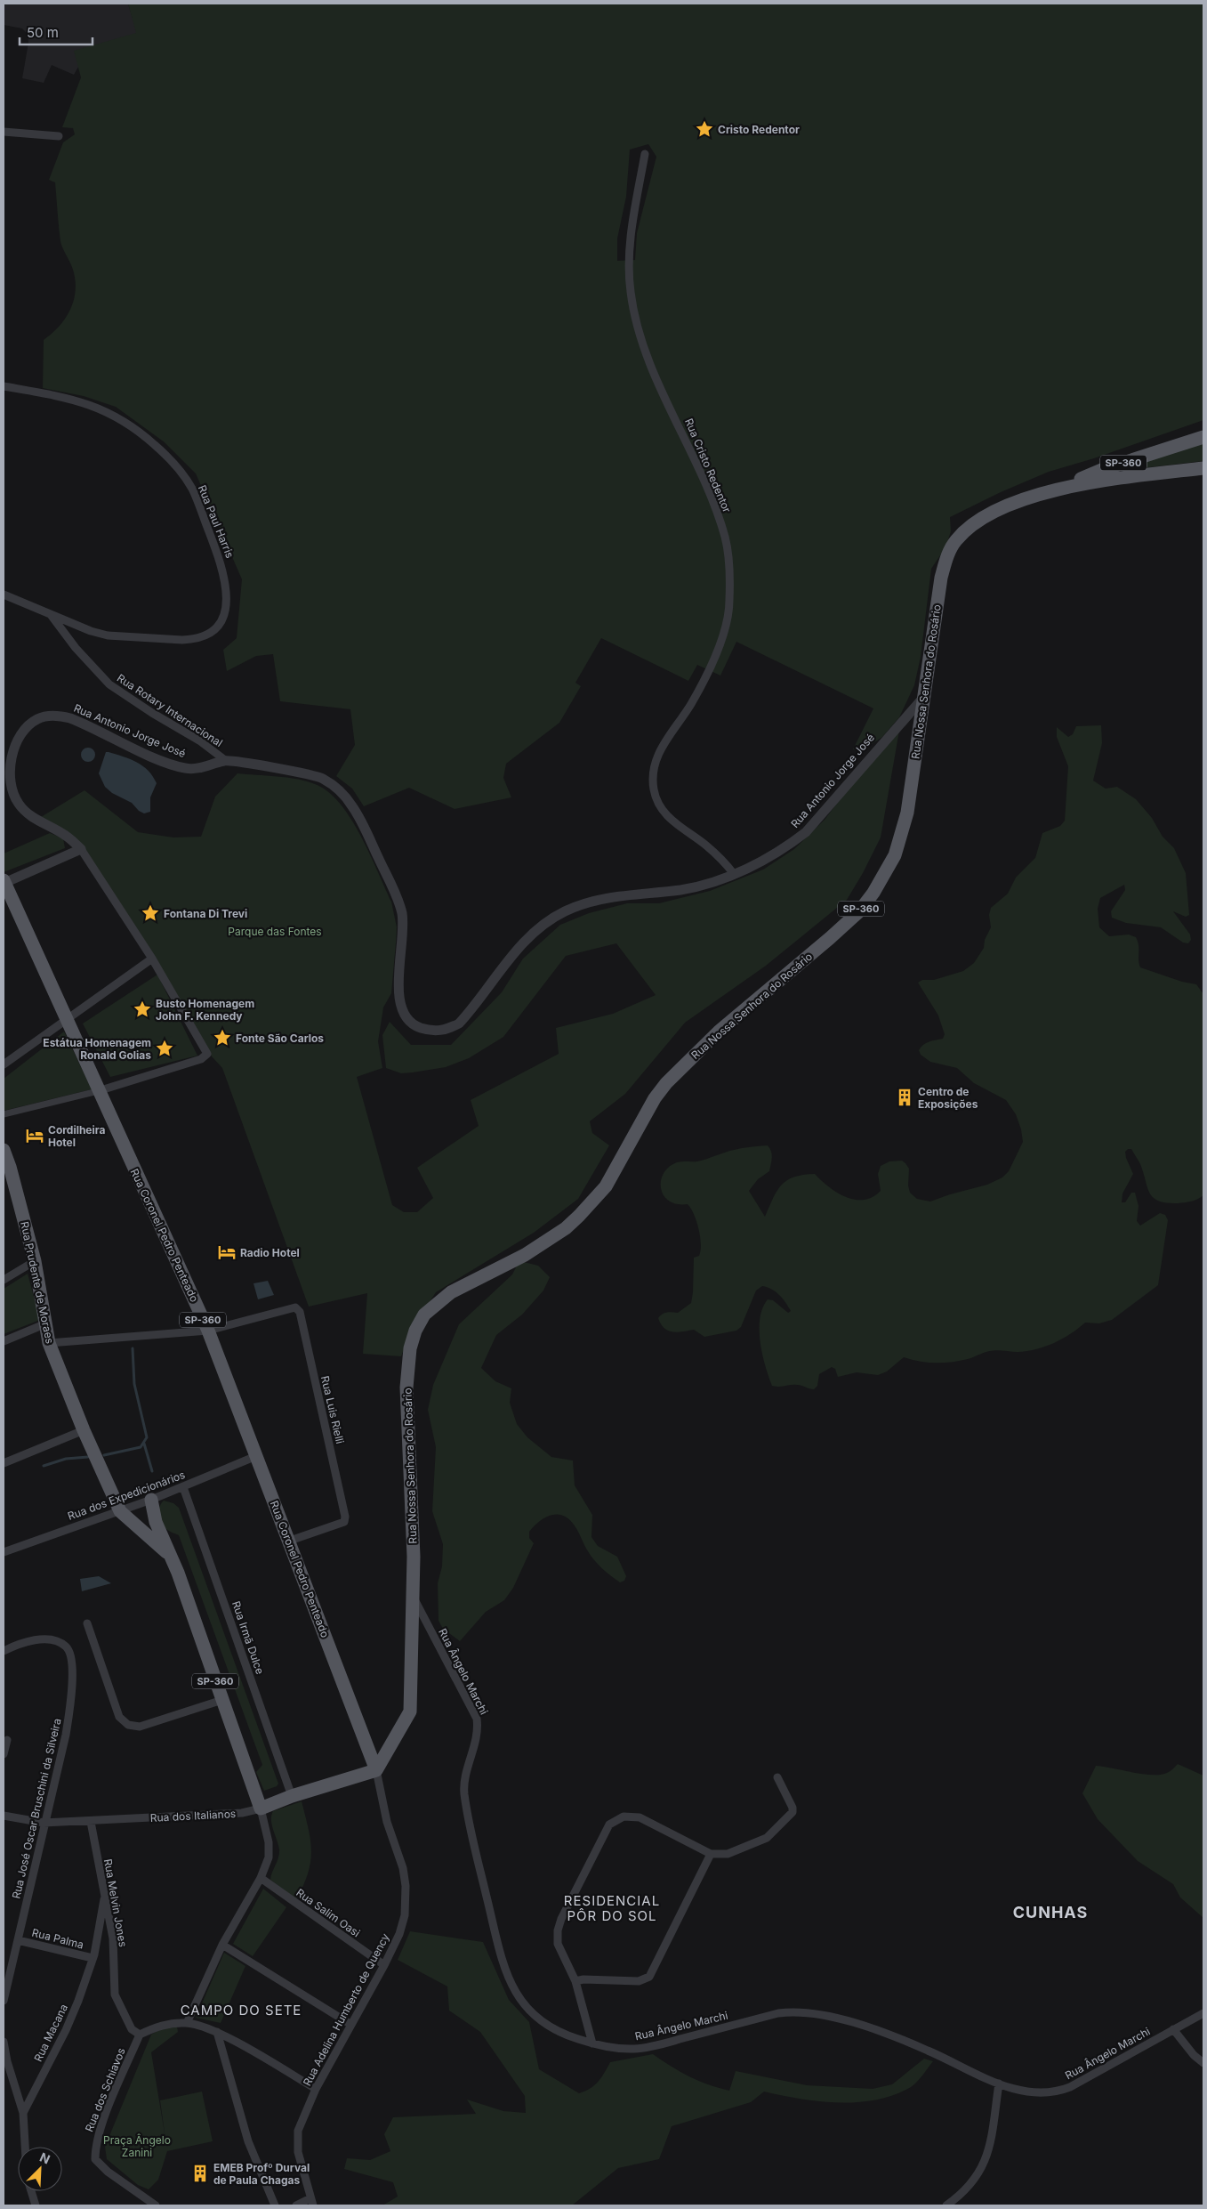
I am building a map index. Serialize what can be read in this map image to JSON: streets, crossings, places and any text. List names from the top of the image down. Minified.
{"streets":{"main road":["SP-360","Rua Nossa Senhora do Rosário","Rua Coronel Pedro Penteado","Rua Prudente de Moraes","Rua dos Italianos"],"street":["Rua Cristo Redentor","Rua Paul Harris","Rua Rotary Internacional","Rua Antonio Jorge José","Rua Luis Rielli","Rua dos Expedicionários","Rua Irmã Dulce","Rua Ângelo Marchi","Rua José Oscar Bruschini da Silveira","Rua Melvin Jones","Rua Salim Oasi","Rua Palma","Rua Adelina Humberto de Quency","Rua Macana","Rua dos Schiavos"]},"crossings":[["SP-360","Rua Nossa Senhora do Rosário"],["SP-360","Rua Prudente de Moraes"],["SP-360","Rua dos Expedicionários"],["SP-360","Rua dos Italianos"],["Rua Cristo Redentor","Rua Antonio Jorge José"],["Rua Paul Harris","Rua Rotary Internacional"],["Rua Nossa Senhora do Rosário","Rua Antonio Jorge José"],["Rua Nossa Senhora do Rosário","Rua Coronel Pedro Penteado"],["Rua Nossa Senhora do Rosário","Rua Ângelo Marchi"],["Rua Nossa Senhora do Rosário","Rua dos Italianos"],["Rua Nossa Senhora do Rosário","Rua Adelina Humberto de Quency"],["Rua Rotary Internacional","Rua Antonio Jorge José"],["Rua Coronel Pedro Penteado","Rua Luis Rielli"],["Rua Coronel Pedro Penteado","Rua dos Expedicionários"],["Rua Coronel Pedro Penteado","Rua dos Italianos"],["Rua Coronel Pedro Penteado","Rua Adelina Humberto de Quency"],["Rua Prudente de Moraes","Rua dos Expedicionários"],["Rua dos Expedicionários","Rua Irmã Dulce"],["Rua Irmã Dulce","Rua dos Italianos"],["Rua José Oscar Bruschini da Silveira","Rua dos Italianos"],["Rua José Oscar Bruschini da Silveira","Rua Palma"],["Rua dos Italianos","Rua Melvin Jones"],["Rua dos Italianos","Rua Adelina Humberto de Quency"],["Rua Melvin Jones","Rua Macana"],["Rua Melvin Jones","Rua dos Schiavos"],["Rua Salim Oasi","Rua Adelina Humberto de Quency"],["Rua Palma","Rua Macana"]],"districts":["RESIDENCIAL PÔR DO SOL","CUNHAS","CAMPO DO SETE"],"parks":["Parque das Fontes","Praça Ângelo Zanini"],"places":{"place":["Cristo Redentor","Fontana Di Trevi","Busto Homenagem John F. Kennedy","Fonte São Carlos","Estátua Homenagem Ronald Golias"],"building":["Centro de Exposições","EMEB Profº Durval de Paula Chagas"],"hotel":["Cordilheira Hotel","Radio Hotel"]},"scale_bar":"50 m","north":"top right"}
